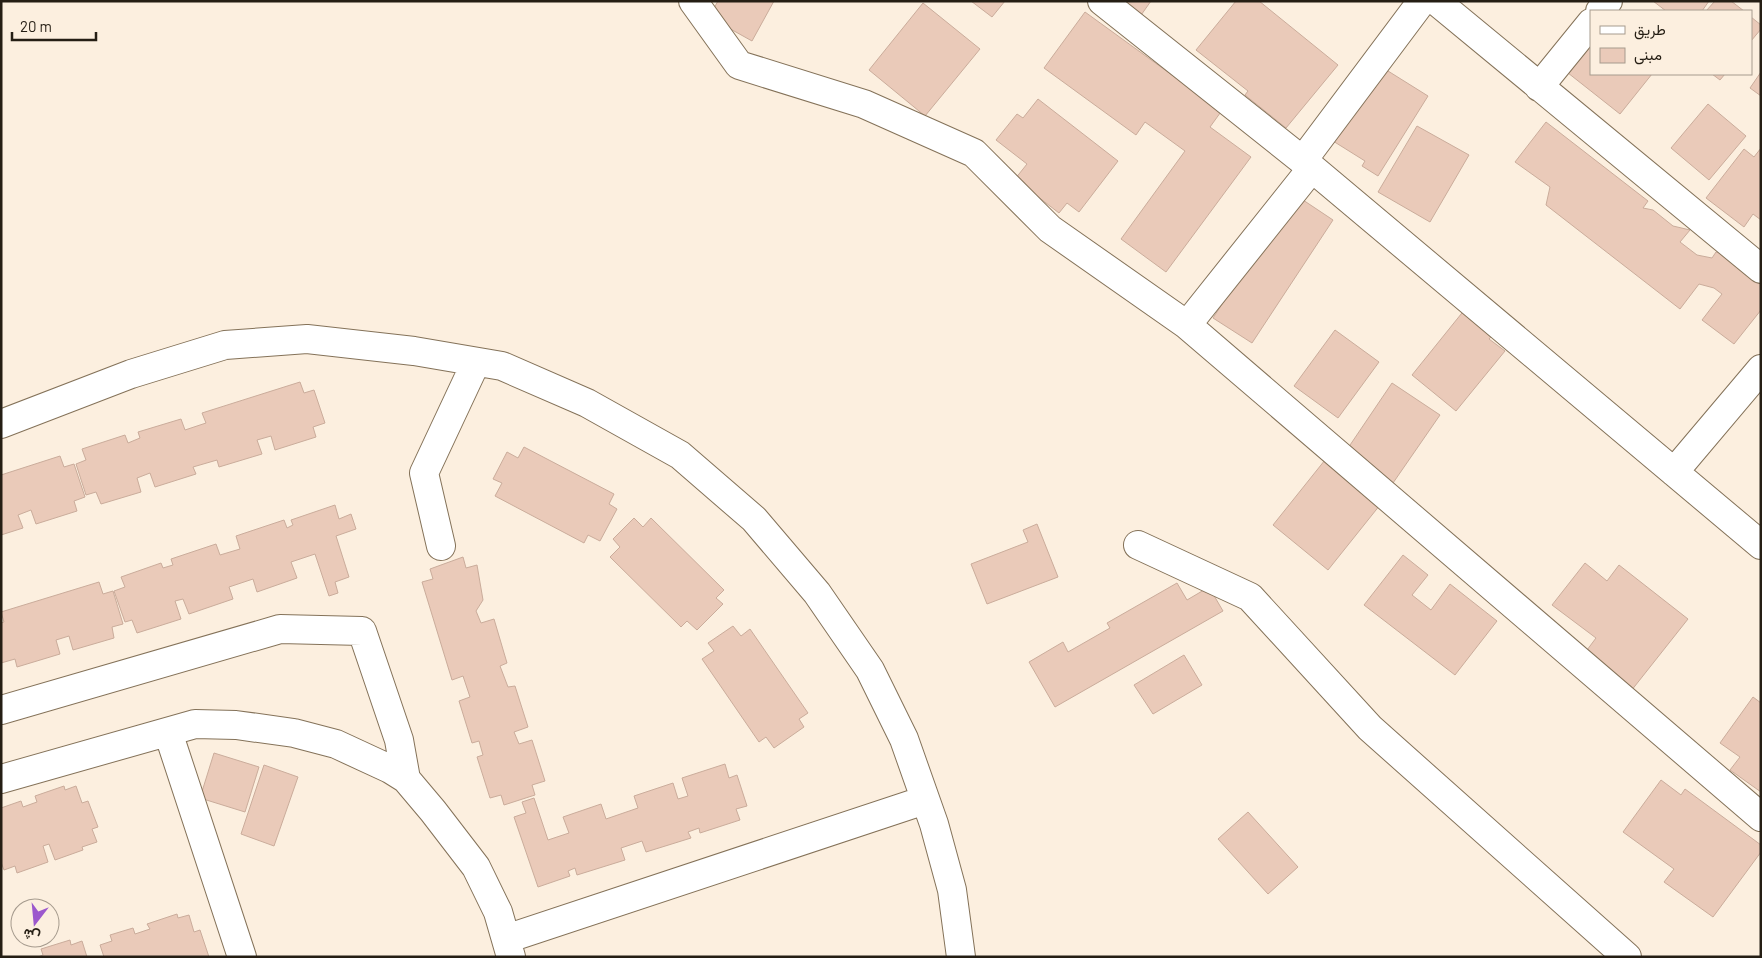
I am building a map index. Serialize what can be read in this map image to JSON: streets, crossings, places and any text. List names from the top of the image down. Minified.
{"legend":["طريق","مبنى"],"scale_bar":"20 m","north":"bottom"}
